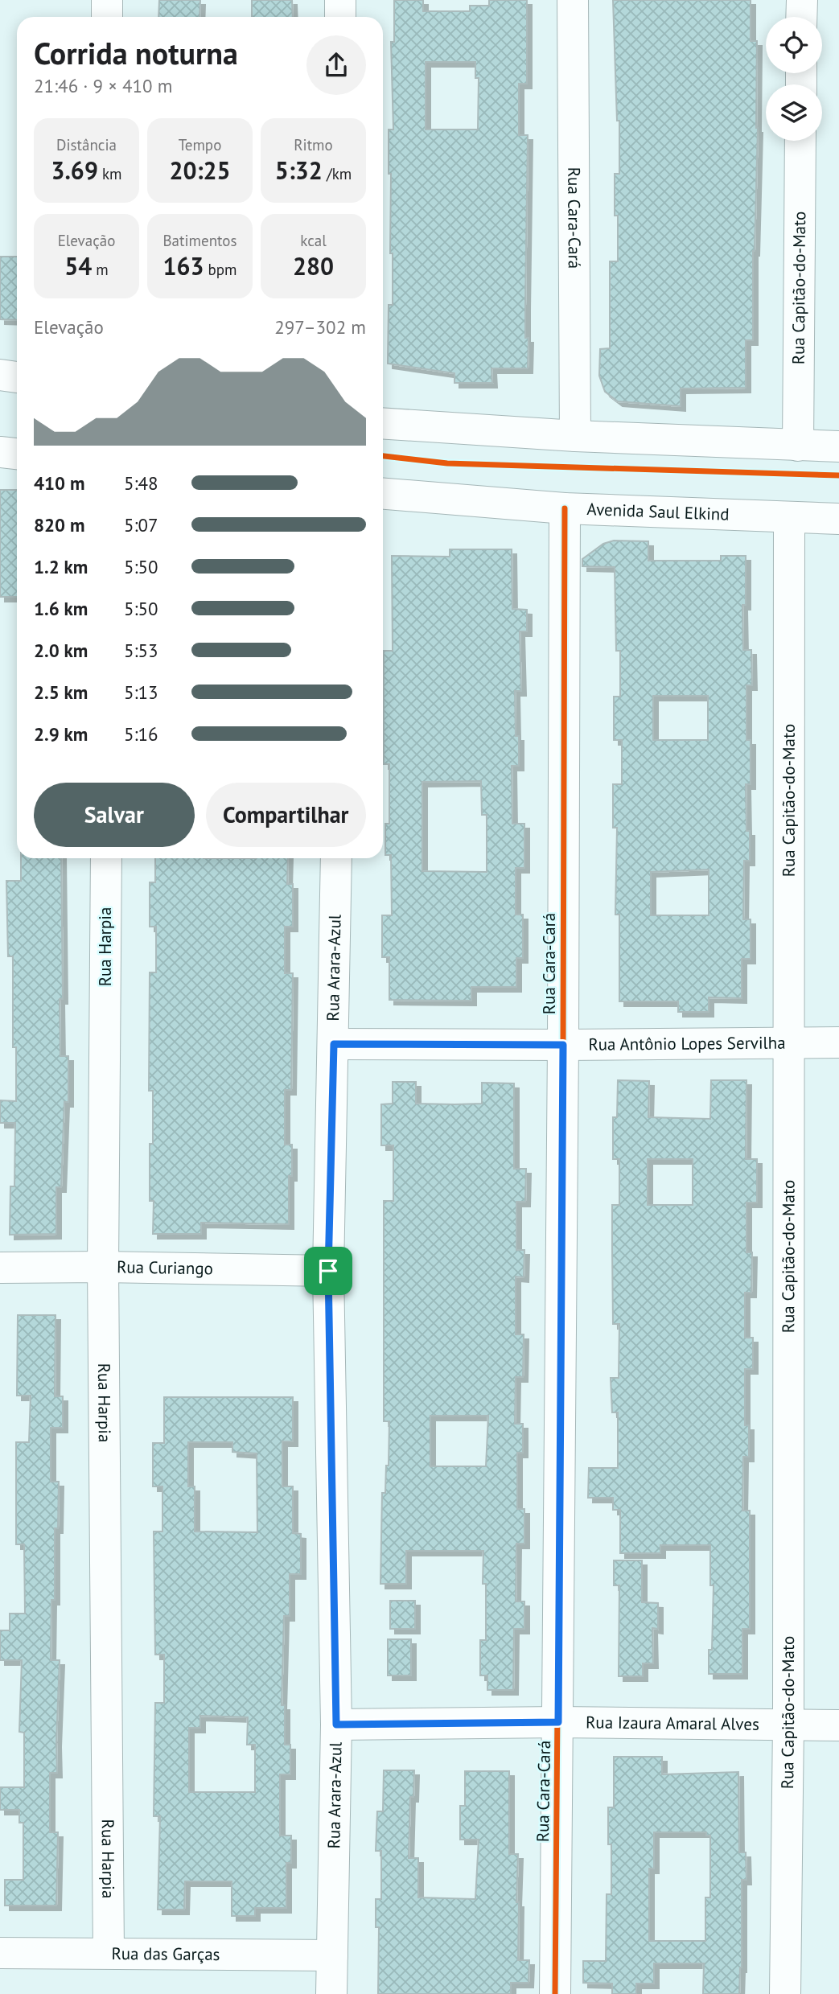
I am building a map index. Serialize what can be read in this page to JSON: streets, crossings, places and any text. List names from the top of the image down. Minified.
{"streets":{"street":["Rua Cara-Cará","Rua Capitão-do-Mato","Avenida Saul Elkind","Rua Harpia","Rua Arara-Azul","Rua Antônio Lopes Servilha","Rua Curiango","Rua Izaura Amaral Alves","Rua das Garças"]},"crossings":[["Rua Cara-Cará","Avenida Saul Elkind"],["Rua Cara-Cará","Rua Antônio Lopes Servilha"],["Rua Cara-Cará","Rua Izaura Amaral Alves"],["Rua Capitão-do-Mato","Avenida Saul Elkind"],["Rua Capitão-do-Mato","Rua Antônio Lopes Servilha"],["Rua Capitão-do-Mato","Rua Izaura Amaral Alves"],["Rua Harpia","Rua Curiango"],["Rua Harpia","Rua das Garças"],["Rua Arara-Azul","Rua Antônio Lopes Servilha"],["Rua Arara-Azul","Rua Curiango"],["Rua Arara-Azul","Rua Izaura Amaral Alves"],["Rua Arara-Azul","Rua das Garças"]],"page":{"heading":["Corrida noturna","21:46 · 9 × 410 m"],"stats":[["Distância","3.69 km"],["Tempo","20:25"],["Ritmo","5:32 /km"],["Elevação","54 m"],["Batimentos","163 bpm"],["kcal","280"]],"chart":["Elevação","297–302 m"],"list":[{"name":"410 m","note":"5:48"},{"name":"820 m","note":"5:07"},{"name":"1.2 km","note":"5:50"},{"name":"1.6 km","note":"5:50"},{"name":"2.0 km","note":"5:53"},{"name":"2.5 km","note":"5:13"},{"name":"2.9 km","note":"5:16"}],"buttons":["Salvar","Compartilhar"]}}
